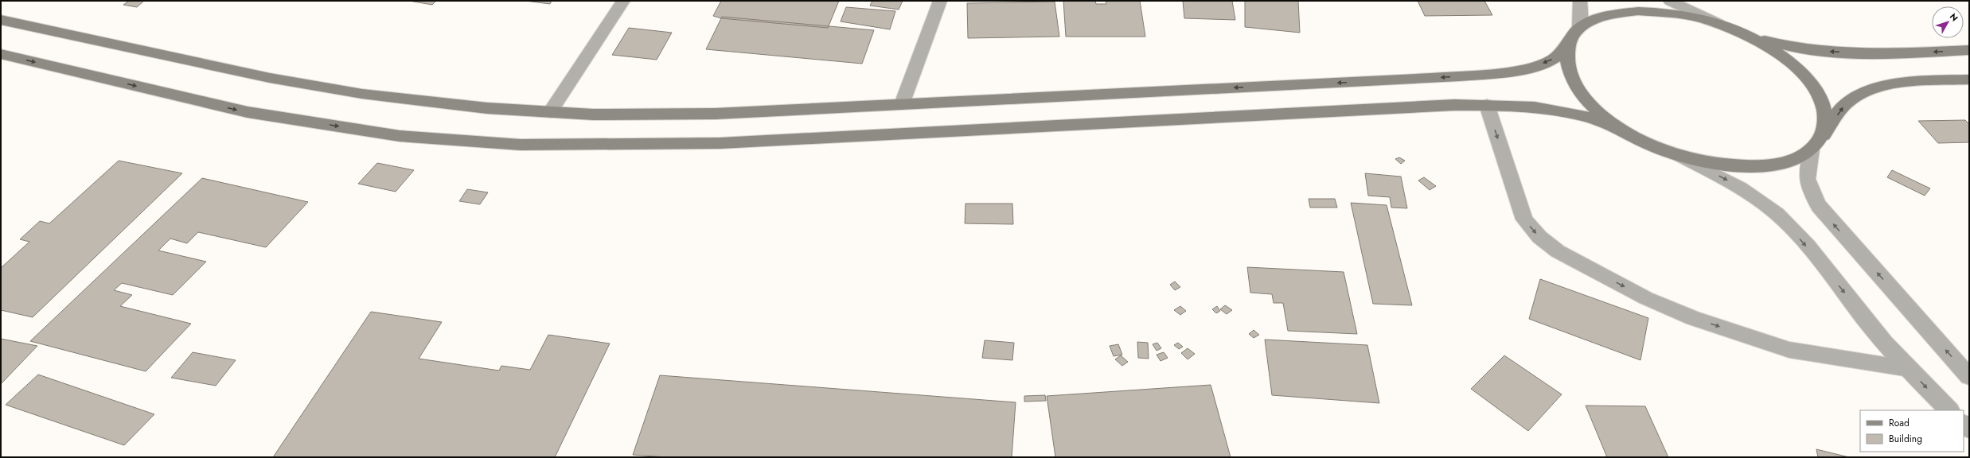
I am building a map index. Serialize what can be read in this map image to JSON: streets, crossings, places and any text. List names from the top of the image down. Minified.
{"legend":["Road","Building"],"north":"top right"}
